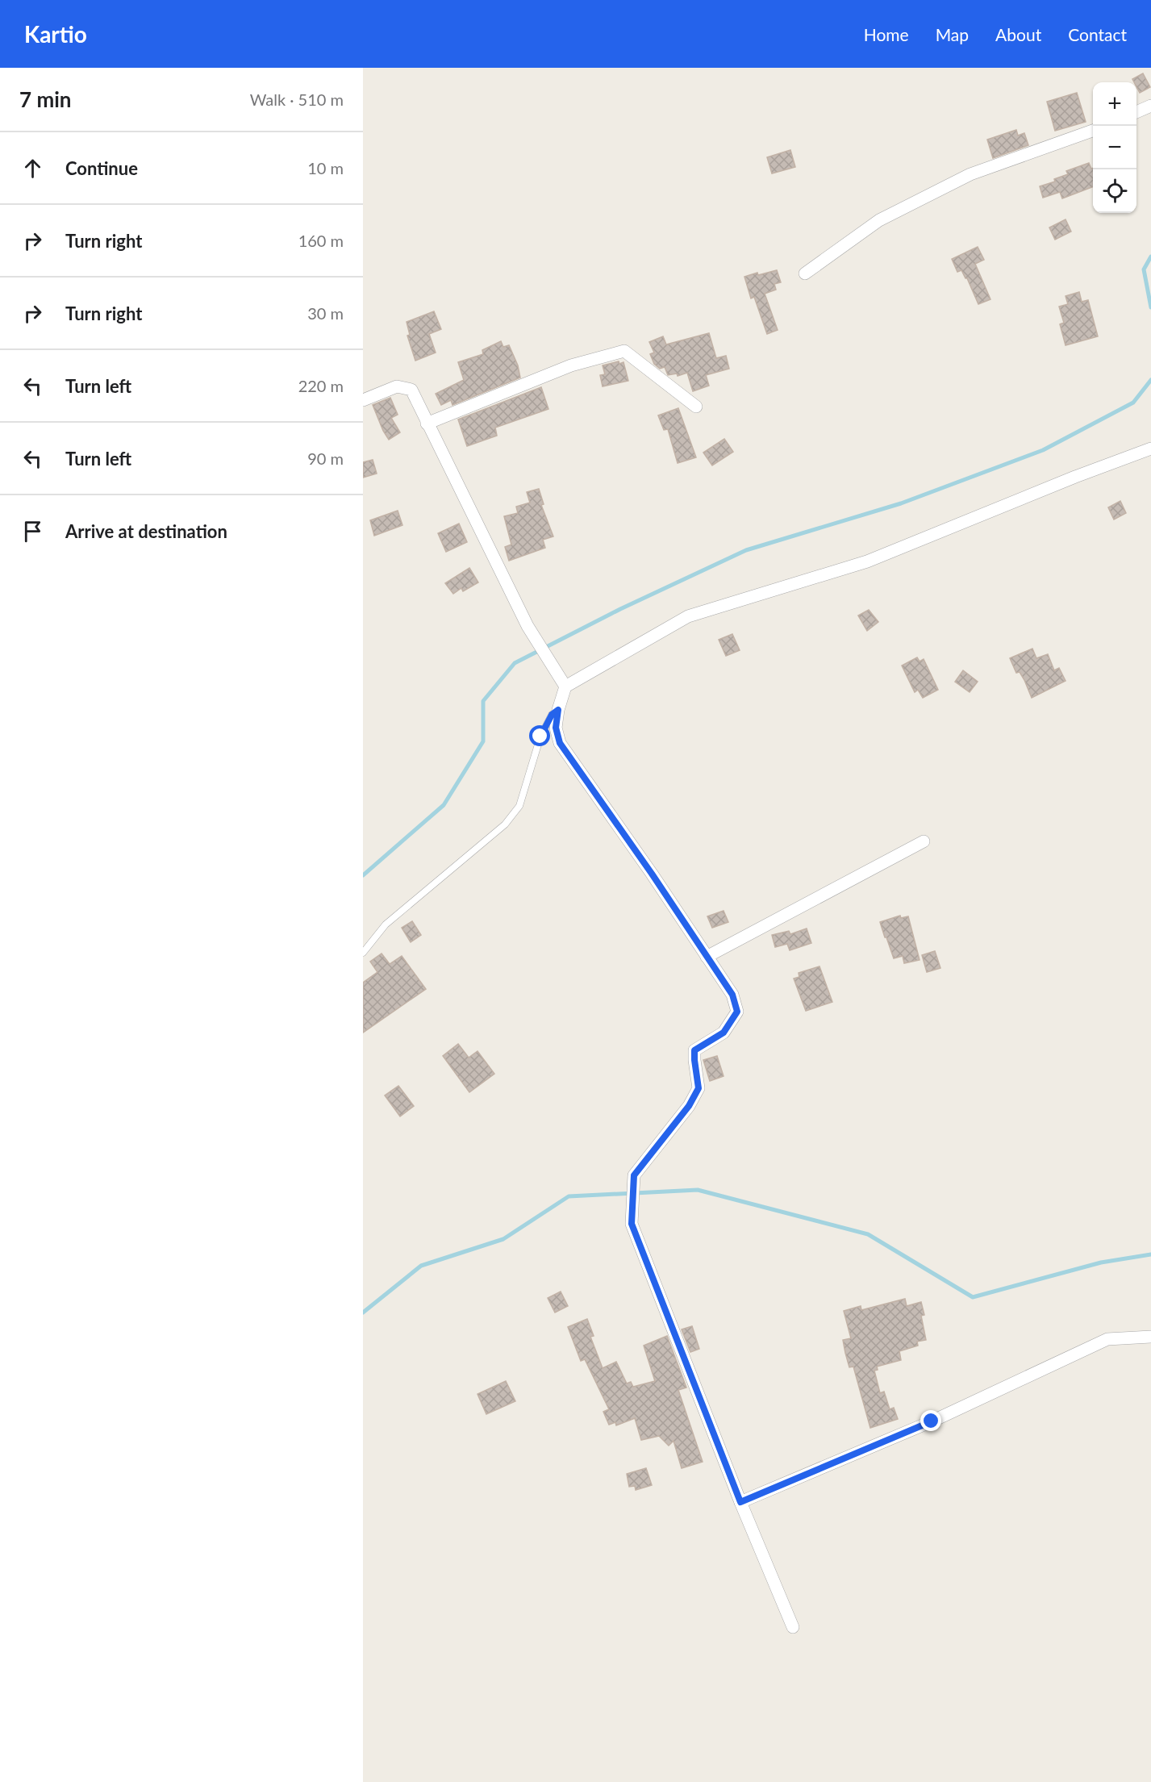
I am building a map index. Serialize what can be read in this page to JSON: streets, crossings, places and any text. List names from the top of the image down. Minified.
{"page":{"header":"Kartio","nav":["Home","Map","About","Contact"],"heading":["7 min","Walk · 510 m"],"map_buttons":["+","−"],"list":[["Continue","10 m"],["Turn right","160 m"],["Turn right","30 m"],["Turn left","220 m"],["Turn left","90 m"],"Arrive at destination"]}}
